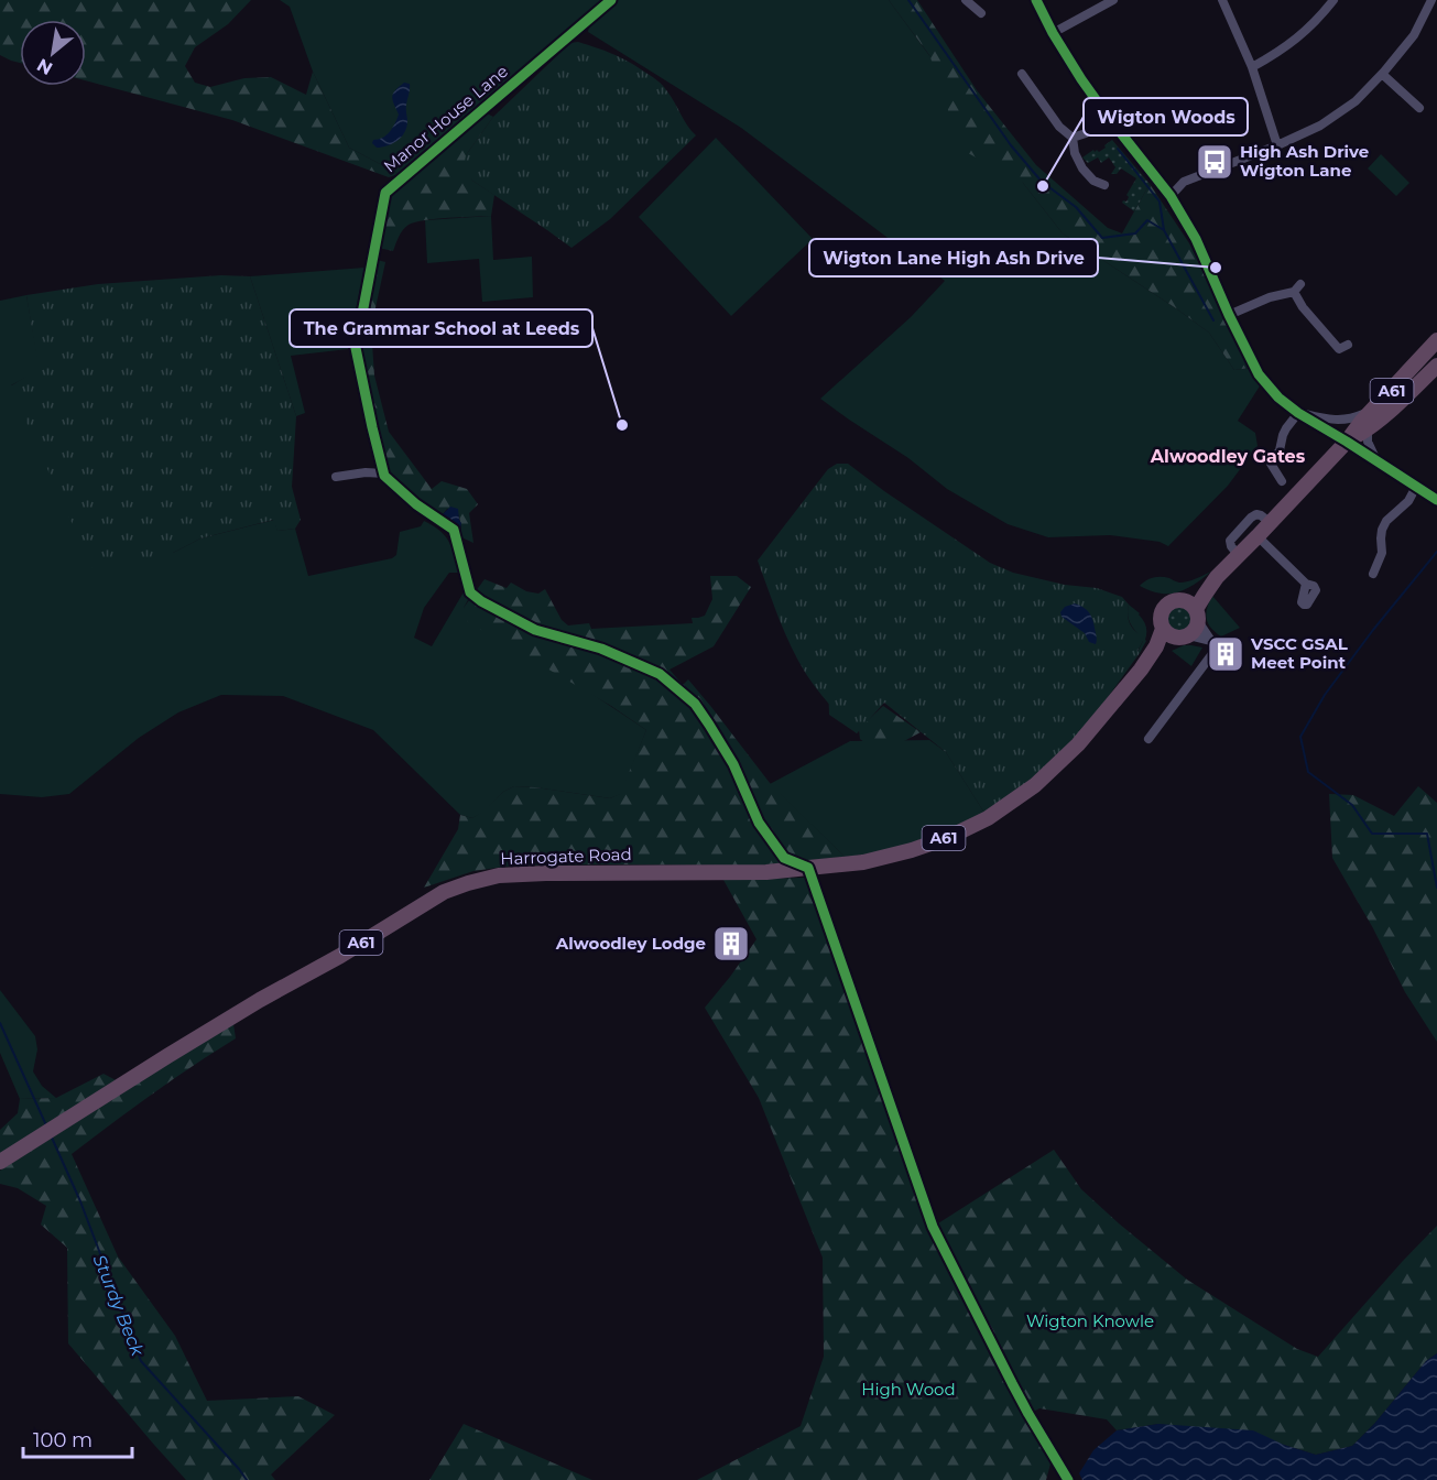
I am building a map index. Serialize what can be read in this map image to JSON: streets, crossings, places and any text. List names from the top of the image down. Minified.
{"streets":{"highway":["A61","Harrogate Road"],"street":["Manor House Lane"]},"crossings":[["A61","Harrogate Road"]],"districts":["Alwoodley Gates"],"water":["Sturdy Beck"],"parks":["Wigton Knowle","High Wood"],"places":{"bus stop":["High Ash Drive Wigton Lane"],"other":["Wigton Woods","Wigton Lane High Ash Drive","The Grammar School at Leeds"],"building":["VSCC GSAL Meet Point","Alwoodley Lodge"]},"scale_bar":"100 m","north":"bottom left"}
